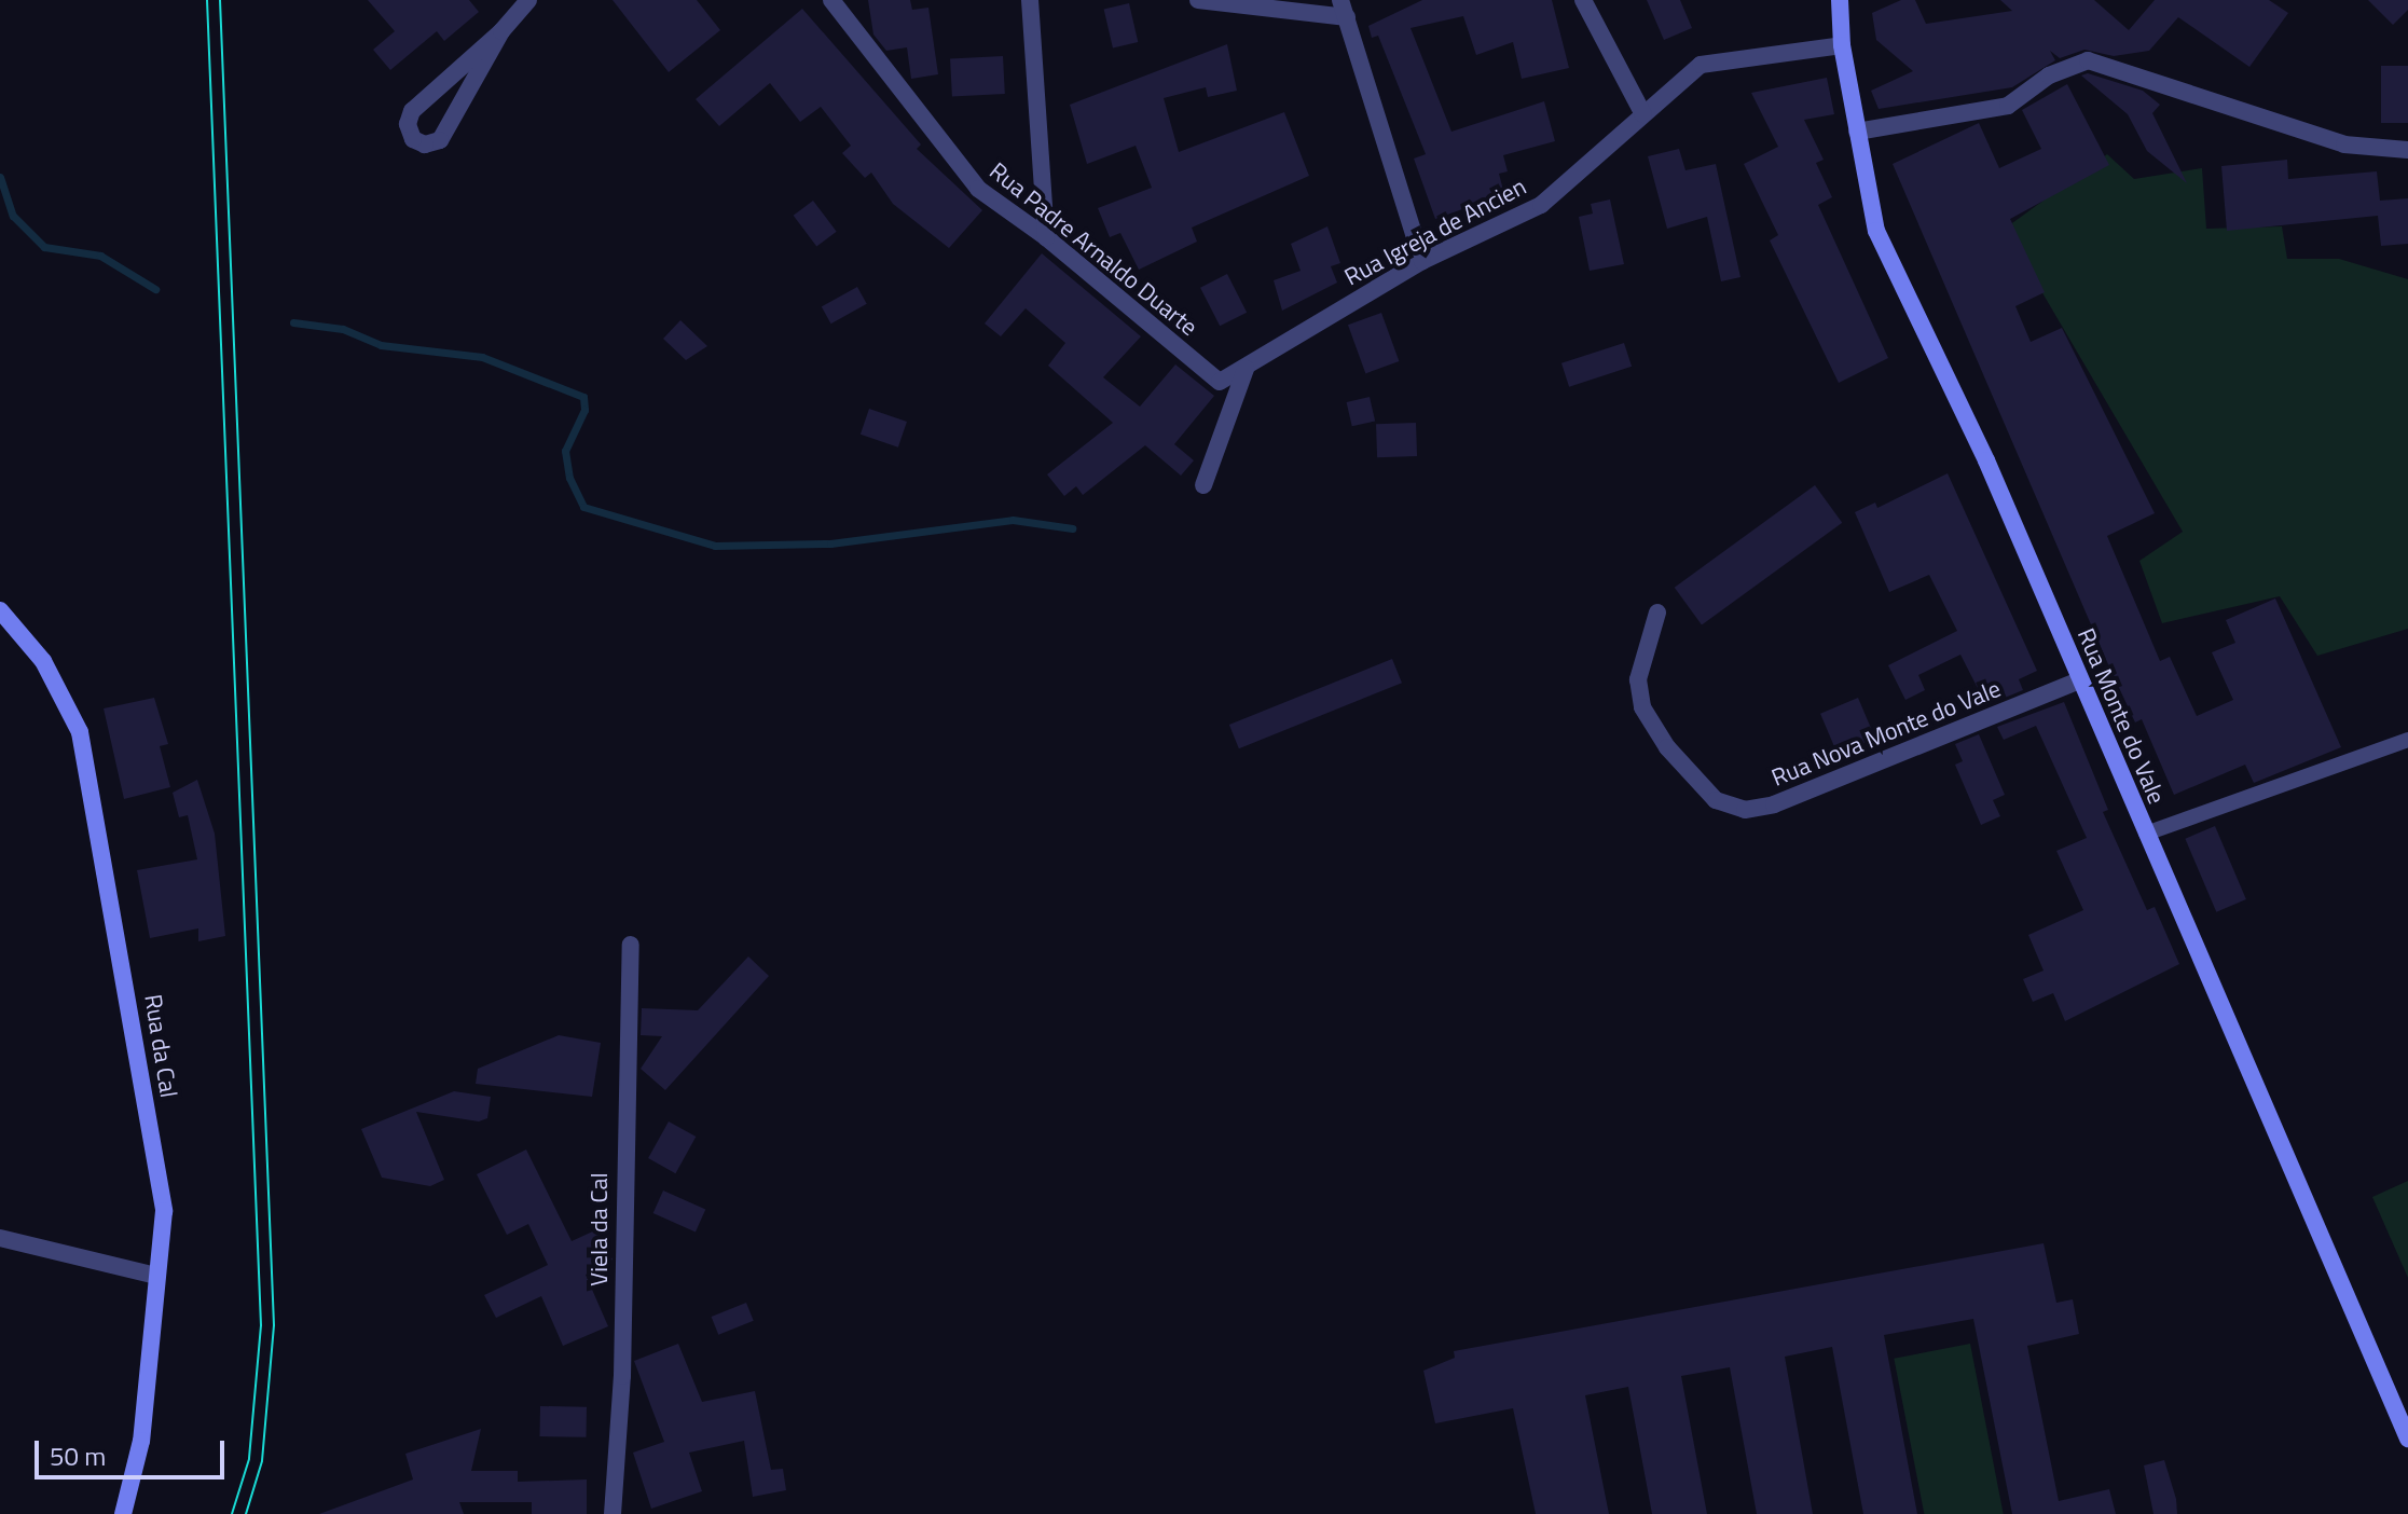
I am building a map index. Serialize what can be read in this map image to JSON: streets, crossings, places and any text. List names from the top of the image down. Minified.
{"streets":{"street":["Rua Igreja de Ancien","Rua Padre Arnaldo Duarte","Rua Monte do Vale","Rua Nova Monte do Vale","Rua da Cal","Viela da Cal"]},"crossings":[["Rua Igreja de Ancien","Rua Padre Arnaldo Duarte"],["Rua Igreja de Ancien","Rua Monte do Vale"],["Rua Monte do Vale","Rua Nova Monte do Vale"]],"scale_bar":"50 m"}
